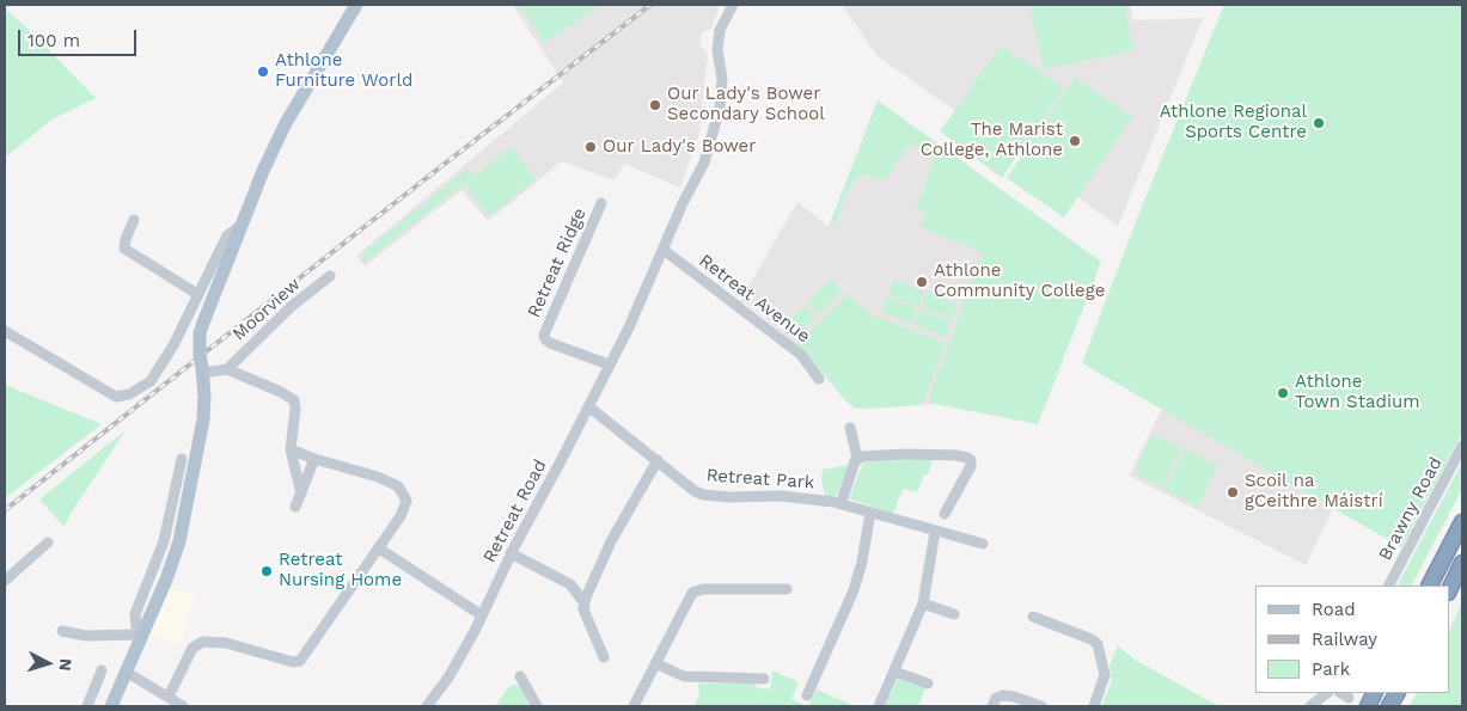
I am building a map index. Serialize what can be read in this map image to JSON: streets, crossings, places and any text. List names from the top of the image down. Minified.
{"streets":{"street":["Retreat Ridge","Retreat Avenue","Moorview","Retreat Park","Brawny Road","Retreat Road"]},"crossings":[["Retreat Ridge","Retreat Road"],["Retreat Avenue","Retreat Road"],["Retreat Park","Retreat Road"]],"places":["Athlone Furniture World","Our Lady's Bower Secondary School","Athlone Regional Sports Centre","The Marist College, Athlone","Our Lady's Bower","Athlone Community College","Athlone Town Stadium","Scoil na gCeithre Máistrí","Retreat Nursing Home"],"legend":["Road","Railway","Park"],"scale_bar":"100 m","north":"right"}
